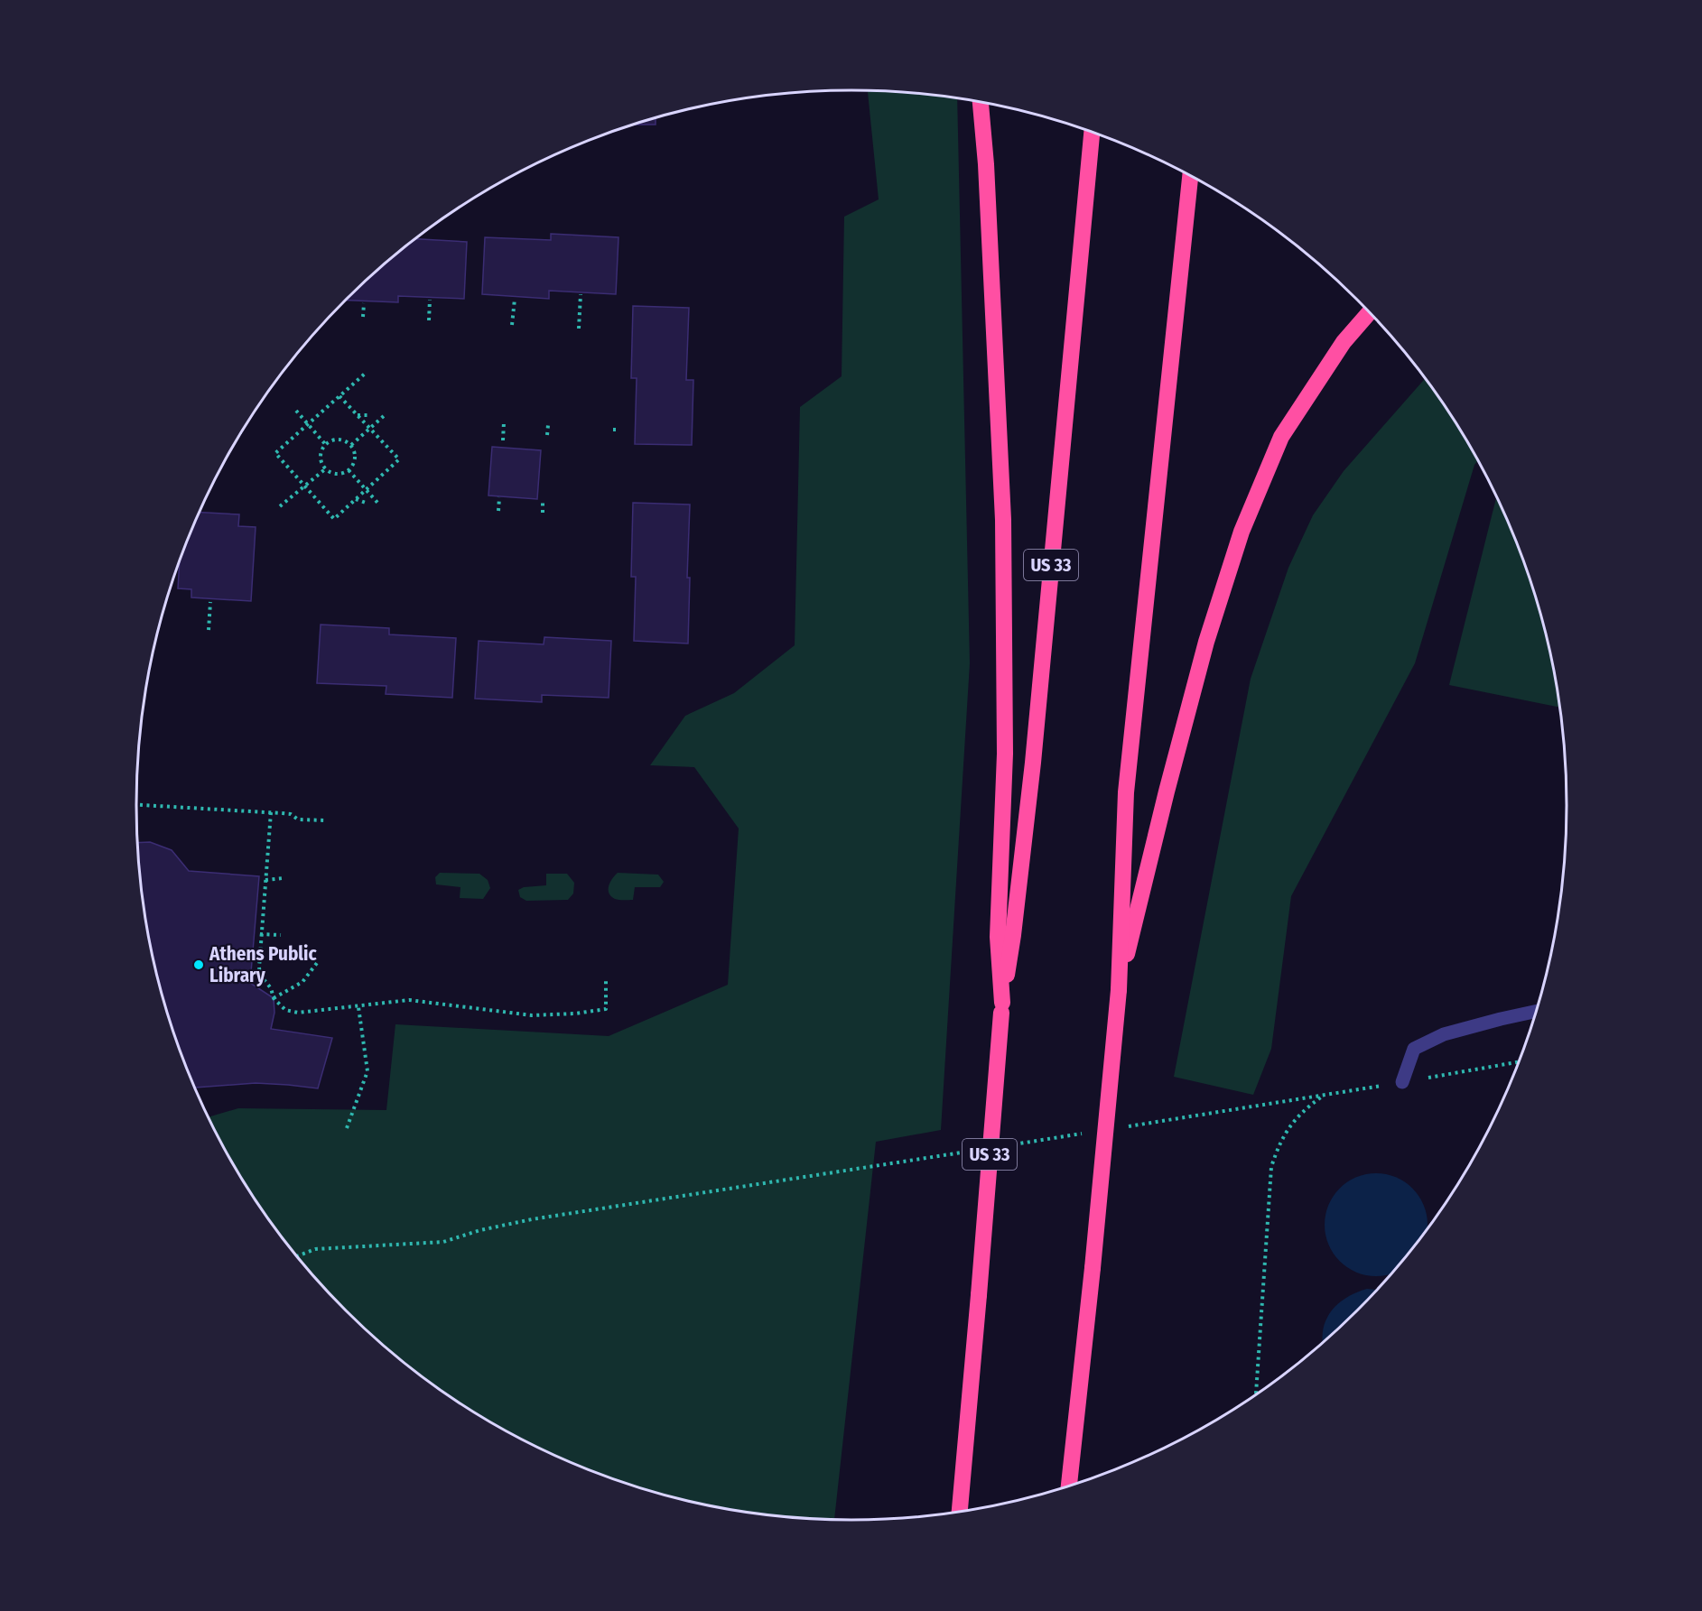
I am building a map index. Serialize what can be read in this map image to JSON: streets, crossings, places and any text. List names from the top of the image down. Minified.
{"streets":{"highway":["US 33"]},"places":["Athens Public Library"]}
